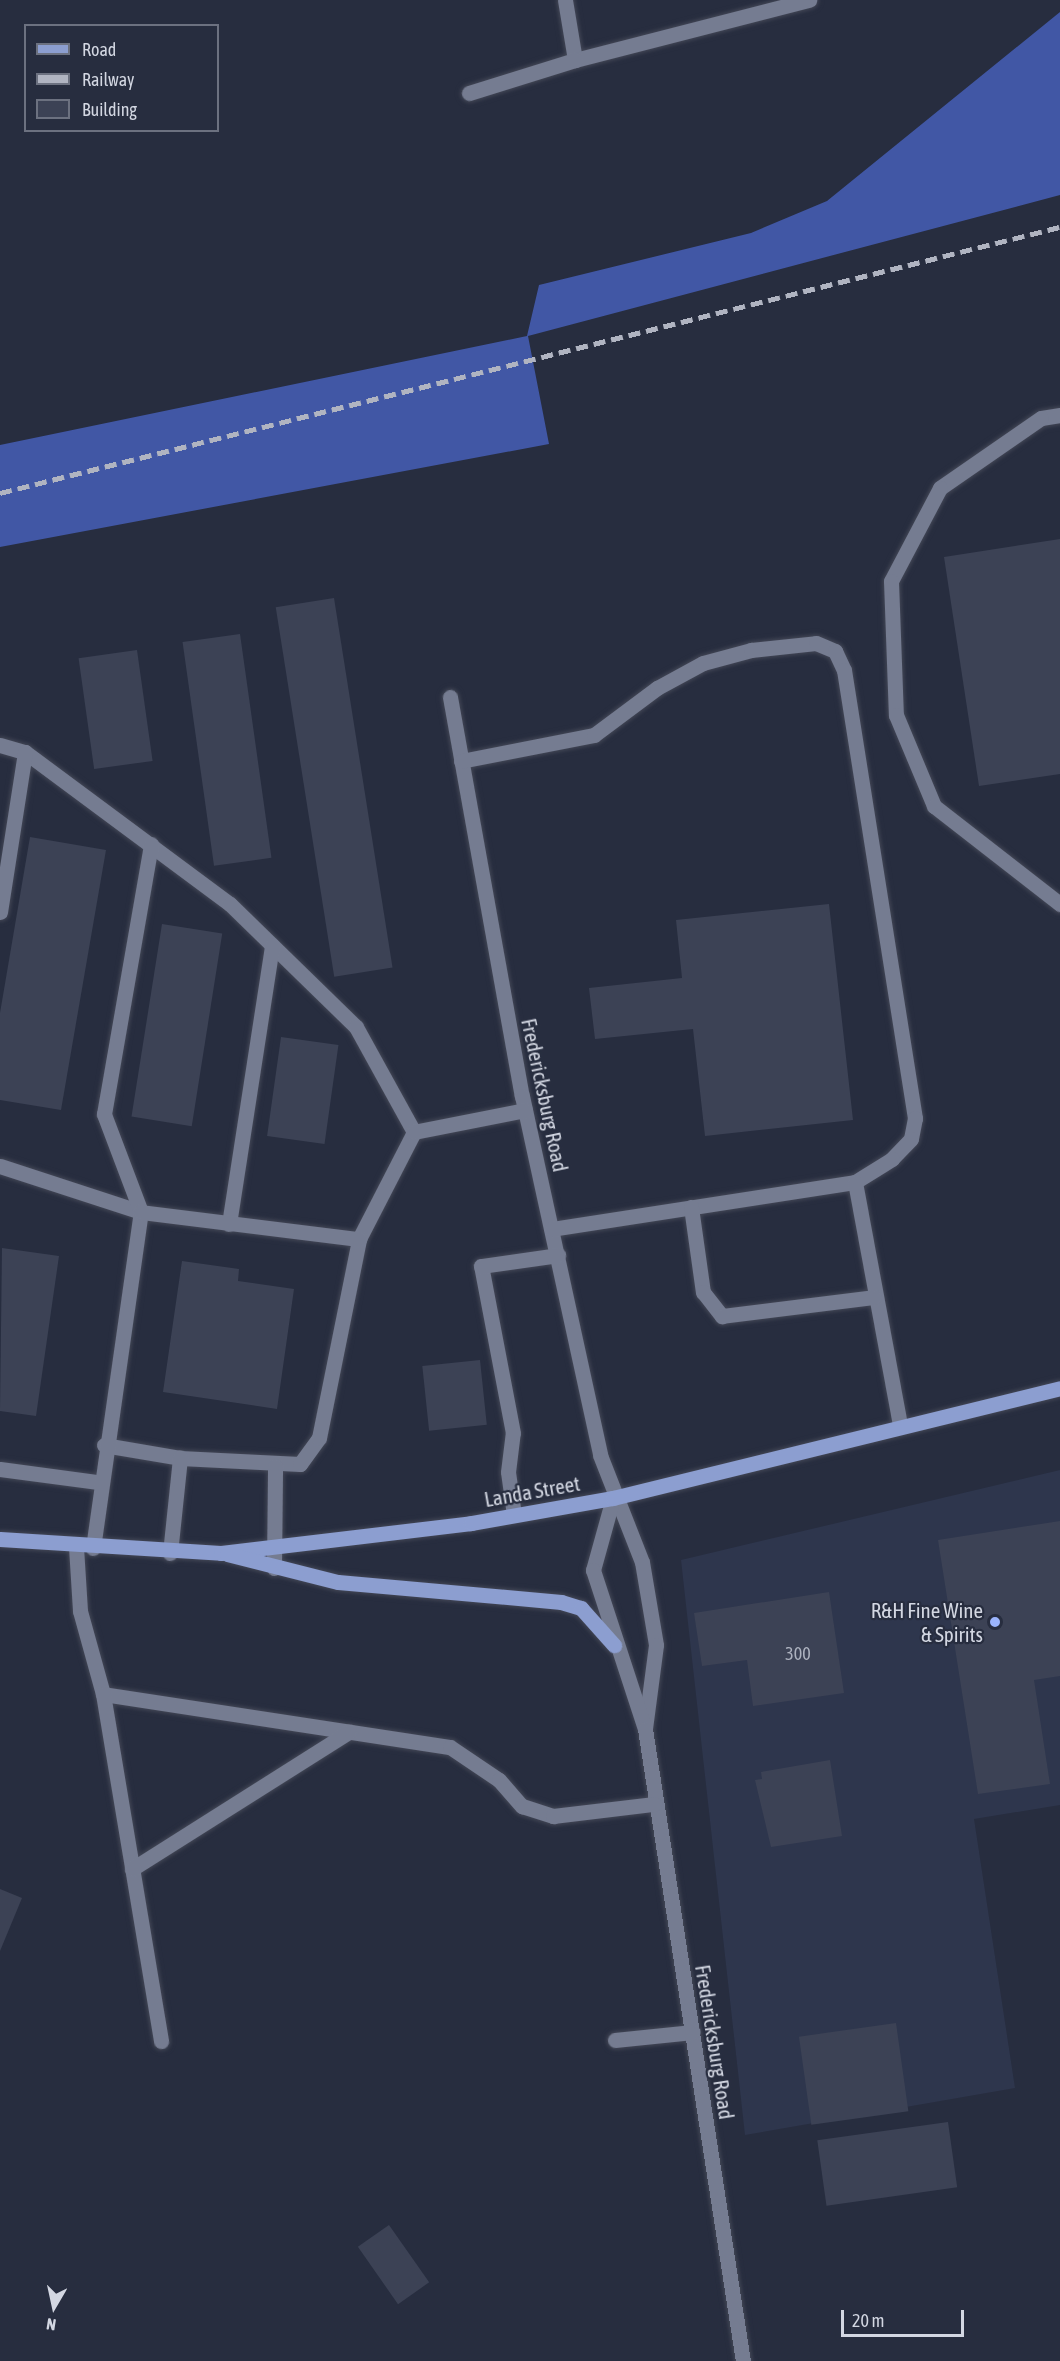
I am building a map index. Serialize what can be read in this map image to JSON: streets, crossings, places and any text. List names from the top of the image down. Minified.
{"streets":{"main road":["Landa Street"],"street":["Fredericksburg Road"]},"crossings":[["Fredericksburg Road","Landa Street"]],"places":["R&H Fine Wine & Spirits"],"house_numbers":["300"],"legend":["Road","Railway","Building"],"scale_bar":"20 m","north":"bottom"}
